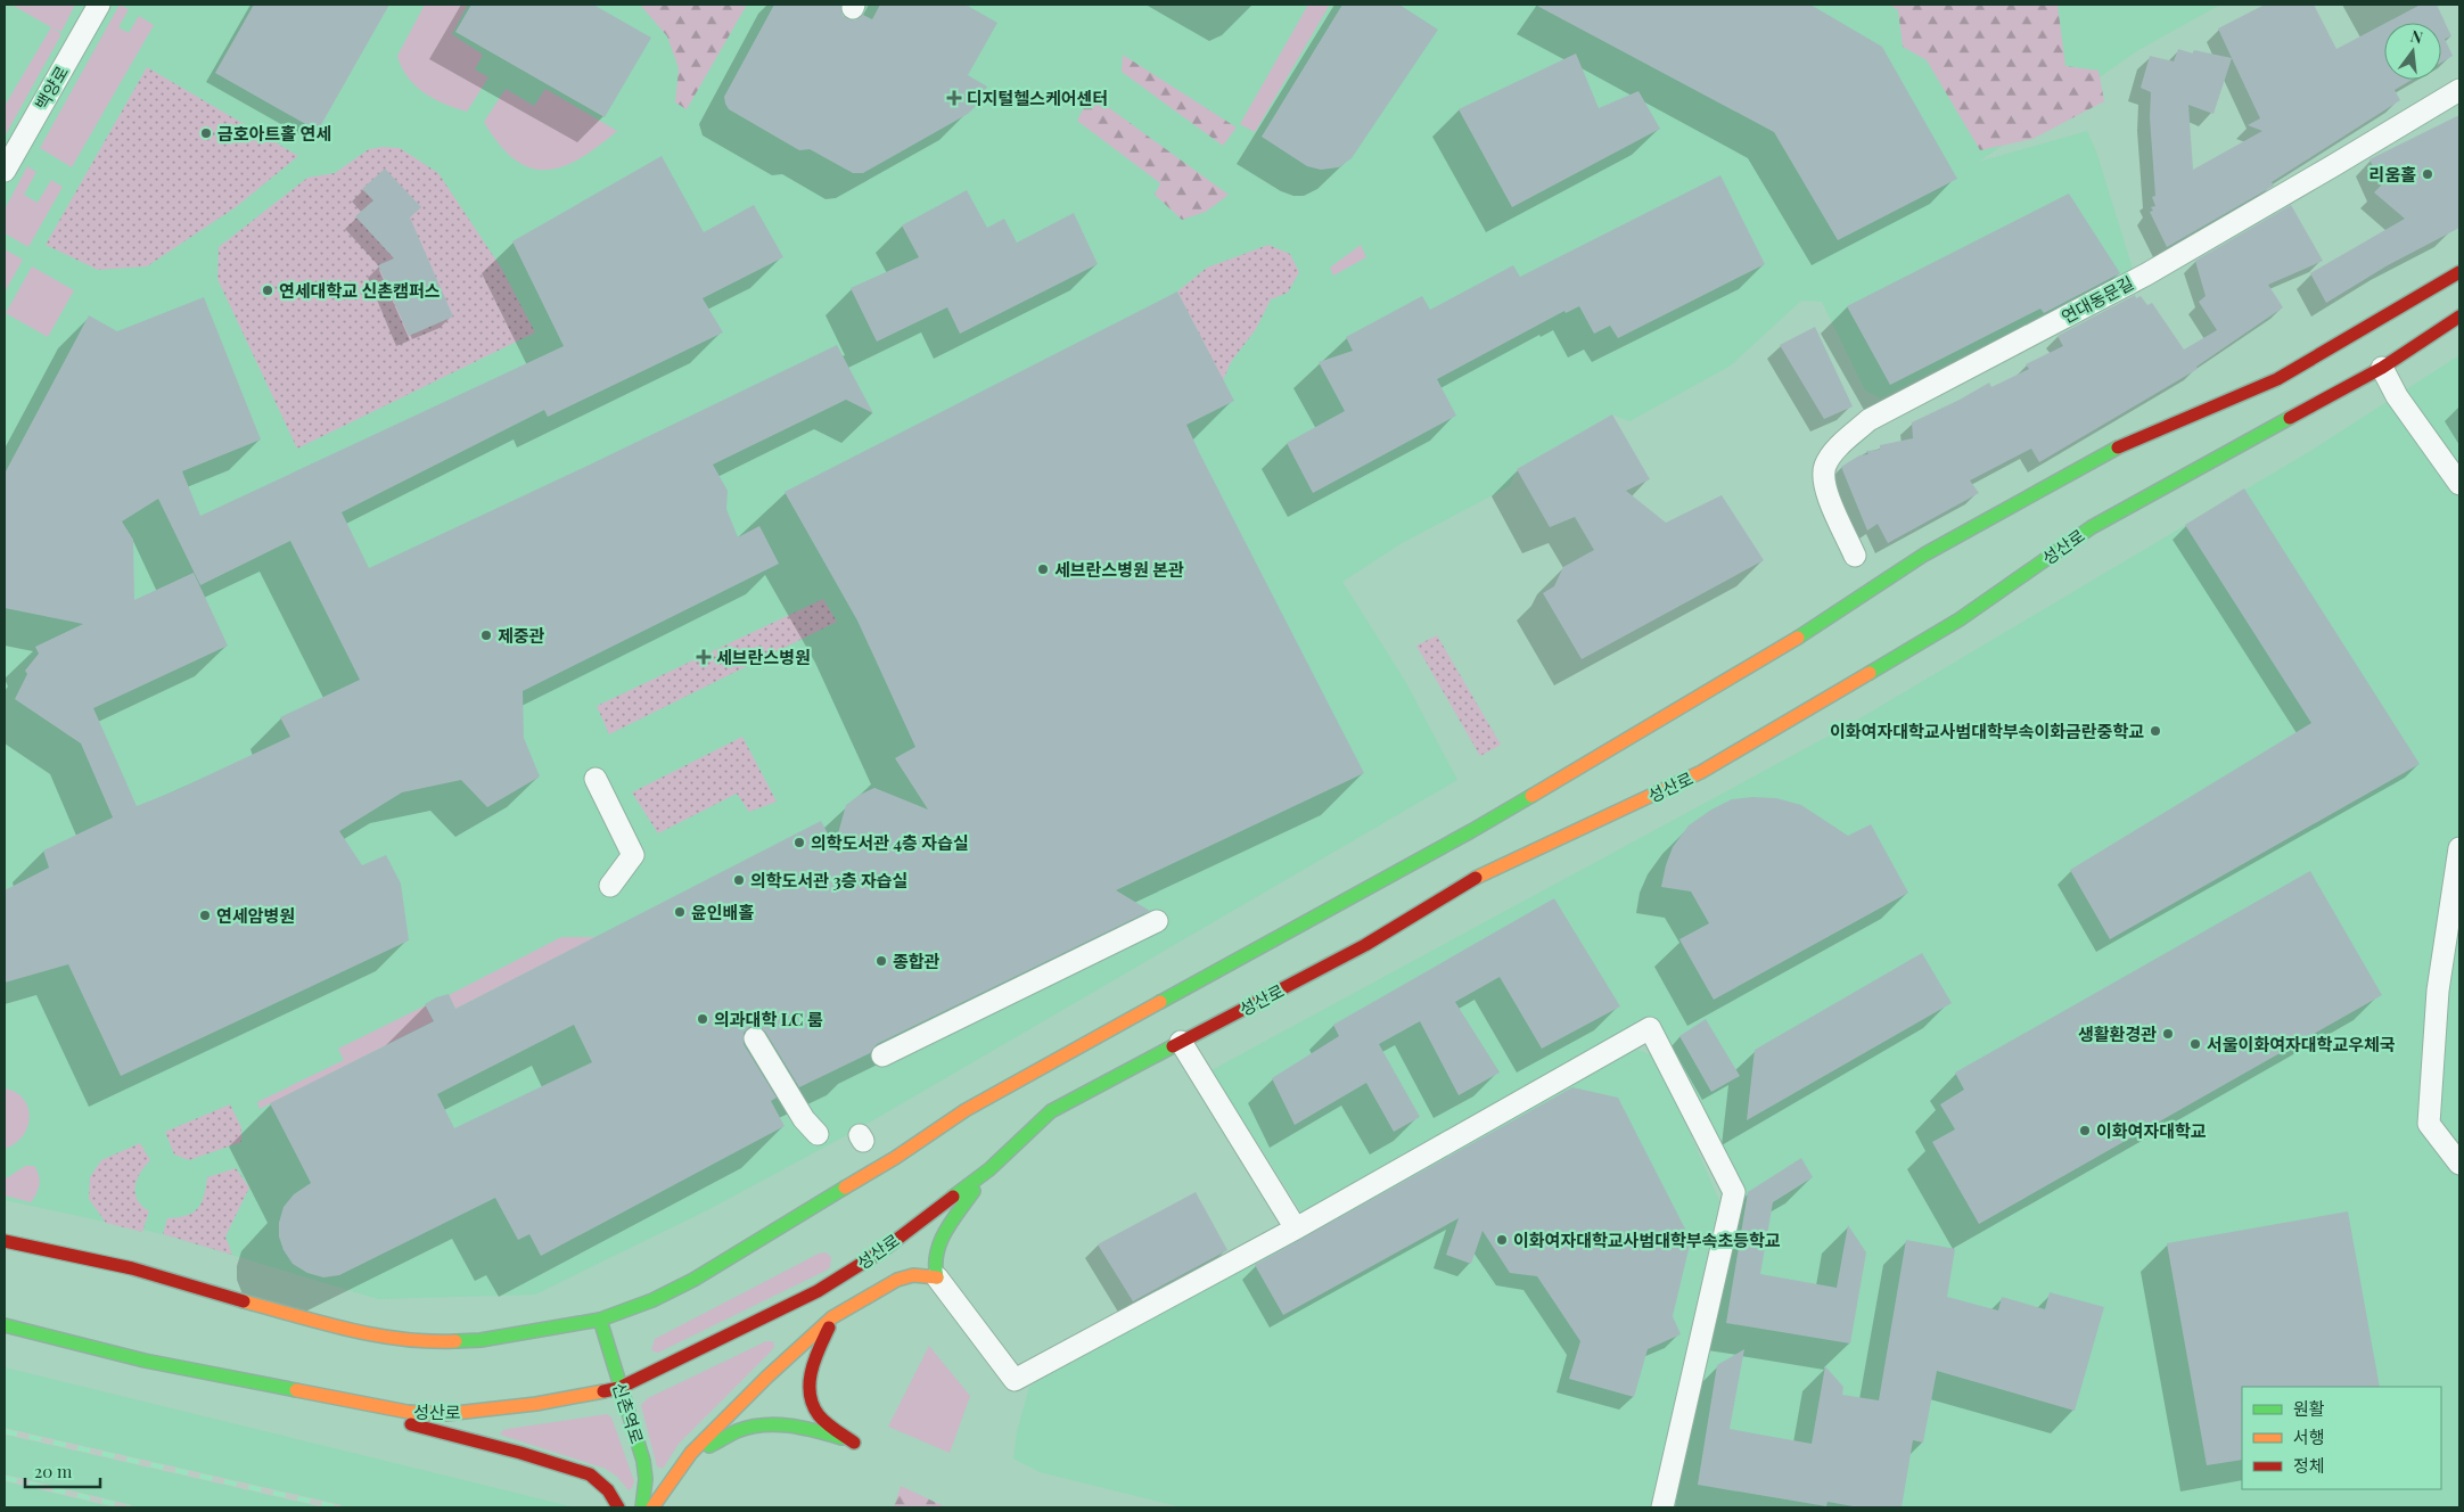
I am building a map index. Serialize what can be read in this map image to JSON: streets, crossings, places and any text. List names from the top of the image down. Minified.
{"streets":{"main road":["성산로","신촌역로"],"street":["백양로","연대동문길"]},"crossings":[["성산로","신촌역로"]],"places":{"health":["디지털헬스케어센터","세브란스병원"],"other":["금호아트홀 연세","리움홀","연세대학교 신촌캠퍼스","세브란스병원 본관","제중관","이화여자대학교사범대학부속이화금란중학교","의학도서관 4층 자습실","의학도서관 3층 자습실","윤인배홀","연세암병원","종합관","의과대학 LC 룸","생활환경관","서울이화여자대학교우체국","이화여자대학교","이화여자대학교사범대학부속초등학교"]},"legend":["원활","서행","정체"],"scale_bar":"20 m","north":"top"}
